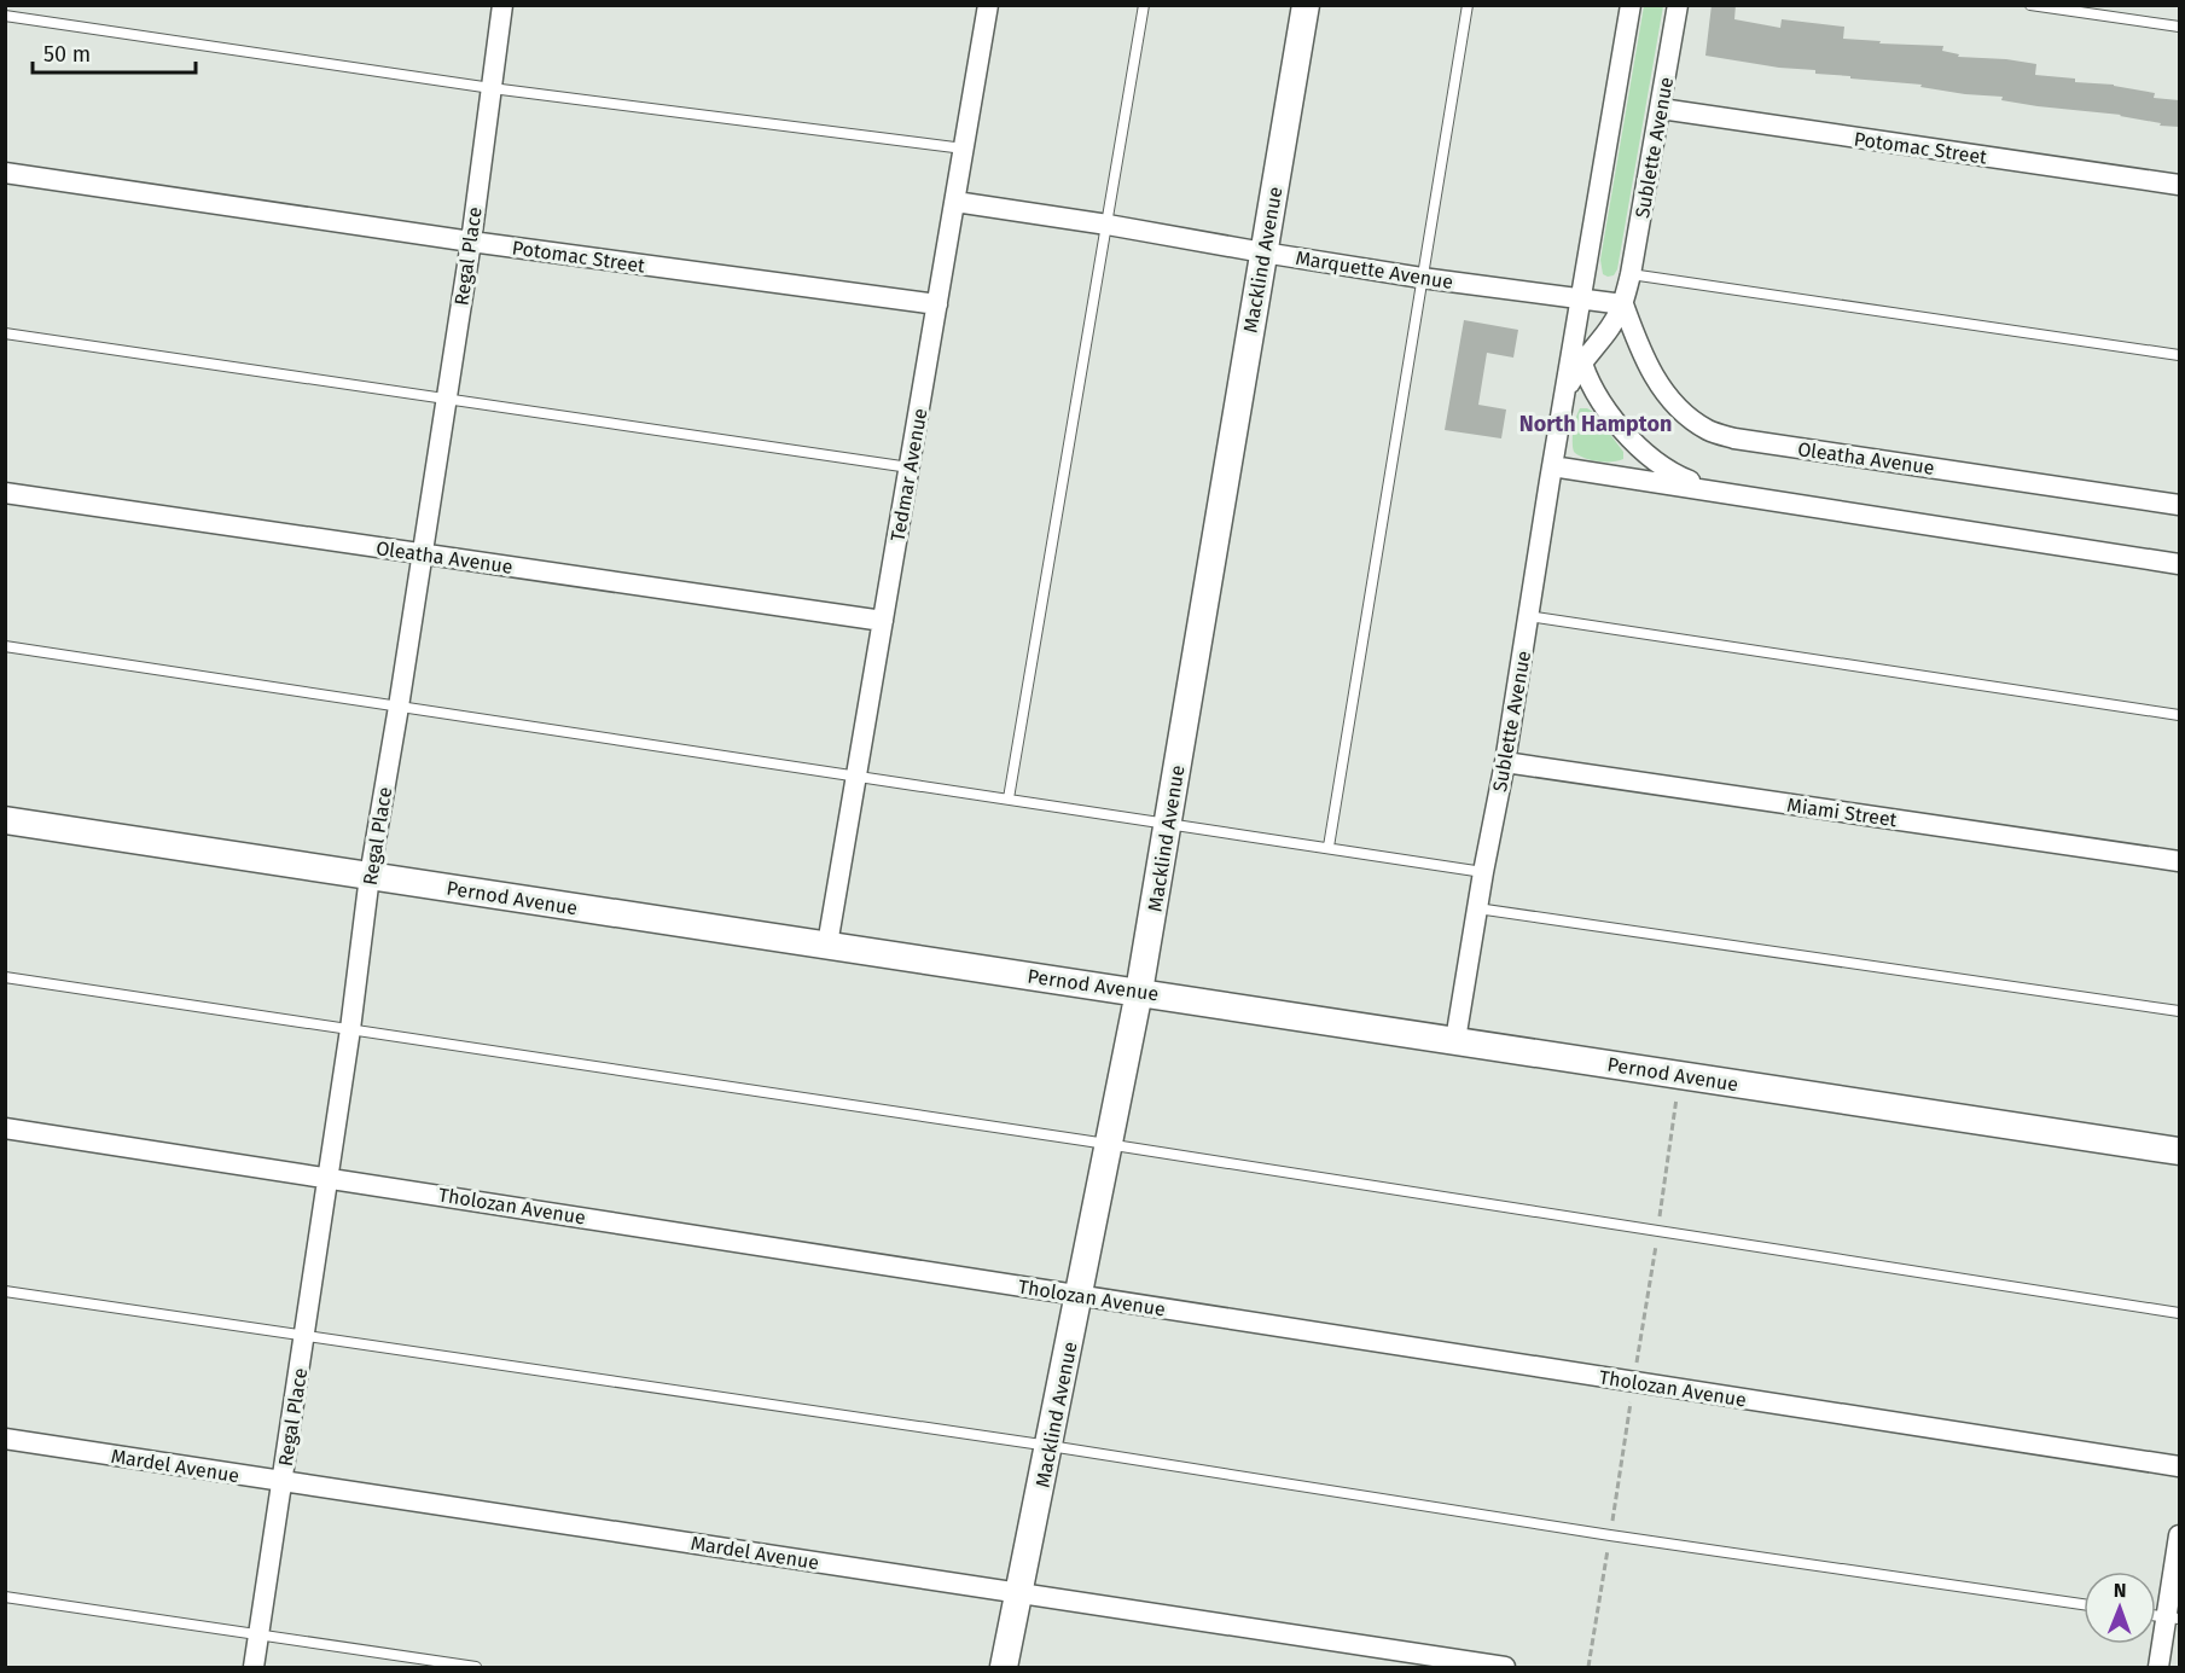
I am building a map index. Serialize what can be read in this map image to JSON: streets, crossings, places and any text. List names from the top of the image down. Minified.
{"streets":{"street":["Sublette Avenue","Potomac Street","Regal Place","Macklind Avenue","Marquette Avenue","Oleatha Avenue","Tedmar Avenue","Miami Street","Pernod Avenue","Tholozan Avenue","Mardel Avenue"]},"crossings":[["Sublette Avenue","Potomac Street"],["Sublette Avenue","Marquette Avenue"],["Sublette Avenue","Oleatha Avenue"],["Sublette Avenue","Miami Street"],["Sublette Avenue","Pernod Avenue"],["Potomac Street","Regal Place"],["Potomac Street","Tedmar Avenue"],["Regal Place","Oleatha Avenue"],["Regal Place","Pernod Avenue"],["Regal Place","Tholozan Avenue"],["Regal Place","Mardel Avenue"],["Macklind Avenue","Marquette Avenue"],["Macklind Avenue","Pernod Avenue"],["Macklind Avenue","Tholozan Avenue"],["Macklind Avenue","Mardel Avenue"],["Marquette Avenue","Oleatha Avenue"],["Marquette Avenue","Tedmar Avenue"],["Oleatha Avenue","Tedmar Avenue"],["Tedmar Avenue","Pernod Avenue"]],"districts":["North Hampton"],"scale_bar":"50 m","north":"top"}
